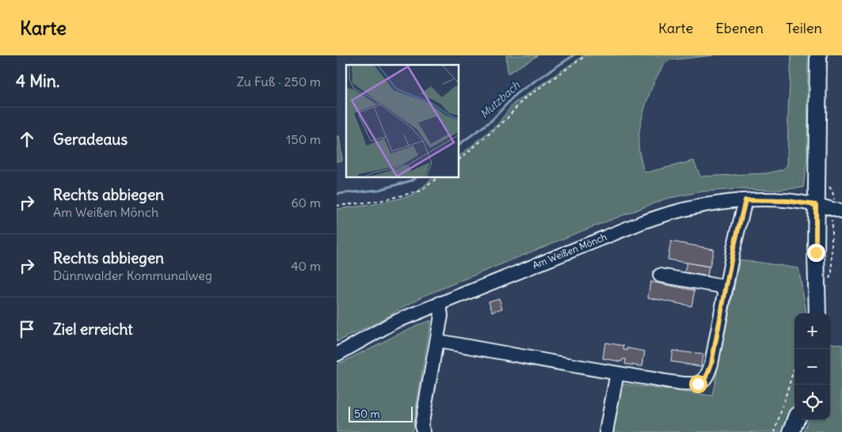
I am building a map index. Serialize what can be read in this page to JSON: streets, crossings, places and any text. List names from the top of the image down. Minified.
{"streets":{"street":["Am Weißen Mönch"]},"water":["Mutzbach"],"scale_bar":"50 m","page":{"header":"Karte","nav":["Karte","Ebenen","Teilen"],"heading":["4 Min.","Zu Fuß · 250 m"],"list":[["Geradeaus","150 m"],["Rechts abbiegen","Am Weißen Mönch","60 m"],["Rechts abbiegen","Dünnwalder Kommunalweg","40 m"],"Ziel erreicht"],"map_buttons":["+","−"],"scale":"50 m"}}
